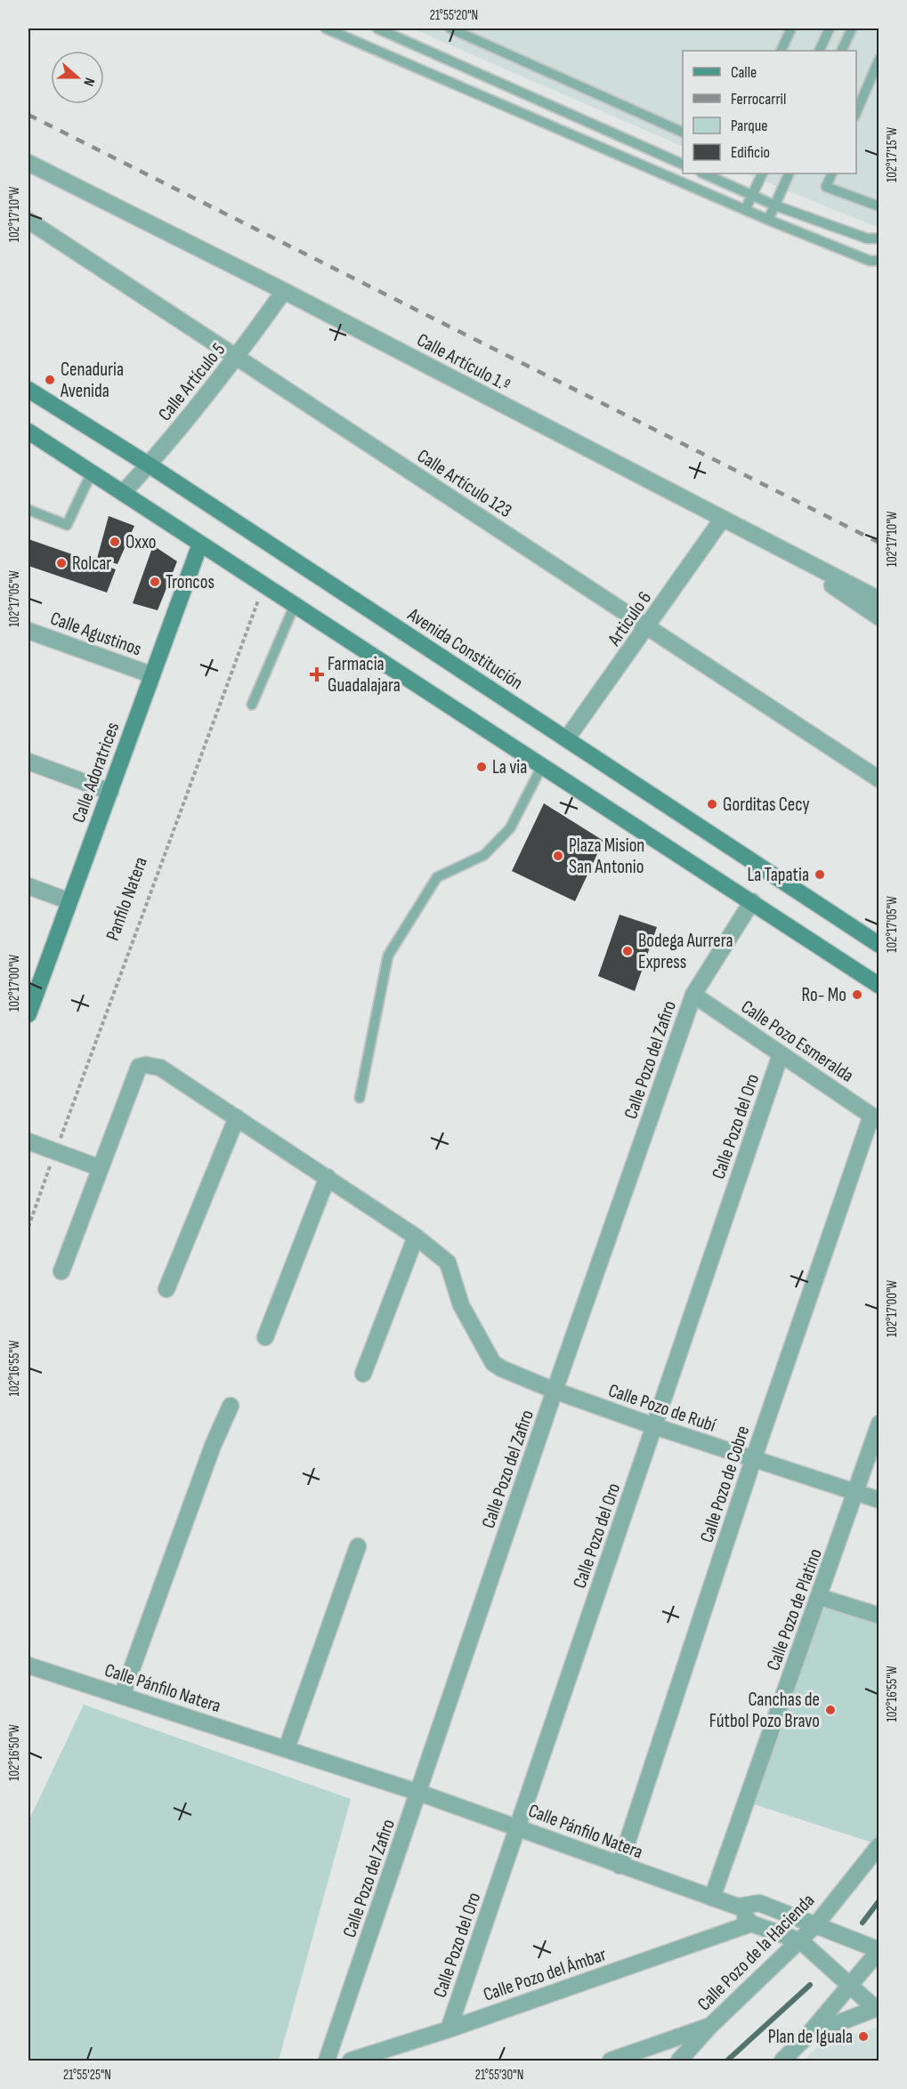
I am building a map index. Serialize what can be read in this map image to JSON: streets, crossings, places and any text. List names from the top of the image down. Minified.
{"streets":{"main road":["Avenida Constitución","Calle Adoratrices"],"street":["Calle Artículo 1.º","Calle Artículo 5","Calle Artículo 123","Articulo 6","Calle Agustinos","Calle Pozo Esmeralda","Calle Pozo del Zafiro","Calle Pozo del Oro","Calle Pozo de Rubí","Calle Pozo de Cobre","Calle Pozo de Platino","Calle Pánfilo Natera","Calle Pozo de la Hacienda","Calle Pozo del Ámbar"],"path":["Panfilo Natera"]},"crossings":[["Calle Artículo 1.º","Calle Artículo 5"],["Calle Artículo 1.º","Articulo 6"],["Calle Artículo 5","Calle Artículo 123"],["Calle Artículo 5","Avenida Constitución"],["Calle Artículo 123","Articulo 6"],["Articulo 6","Avenida Constitución"],["Calle Agustinos","Calle Adoratrices"],["Calle Pozo Esmeralda","Calle Pozo del Zafiro"],["Calle Pozo Esmeralda","Calle Pozo del Oro"],["Calle Pozo Esmeralda","Calle Pozo de Cobre"],["Calle Pozo del Zafiro","Calle Pozo de Rubí"],["Calle Pozo del Zafiro","Calle Pánfilo Natera"],["Calle Pozo del Oro","Calle Pozo de Rubí"],["Calle Pozo del Oro","Calle Pánfilo Natera"],["Calle Pozo del Oro","Calle Pozo del Ámbar"],["Calle Pozo de Rubí","Calle Pozo de Cobre"],["Calle Pozo de Rubí","Calle Pozo de Platino"],["Calle Pozo de Cobre","Calle Pánfilo Natera"],["Calle Pozo de Platino","Calle Pánfilo Natera"]],"places":{"other":["Cenaduria Avenida","Oxxo","Rolcar","Troncos","La via","Gorditas Cecy","Plaza Mision San Antonio","La Tapatia","Bodega Aurrera Express","Ro- Mo","Canchas de Fútbol Pozo Bravo","Plan de Iguala"],"health":["Farmacia Guadalajara"]},"legend":["Calle","Ferrocarril","Parque","Edificio"],"north":"right","coordinates":["21°55'20\"N","102°17'15\"W","102°17'10\"W","102°17'05\"W","102°17'00\"W","102°16'55\"W","102°16'50\"W","21°55'25\"N","21°55'30\"N"]}
